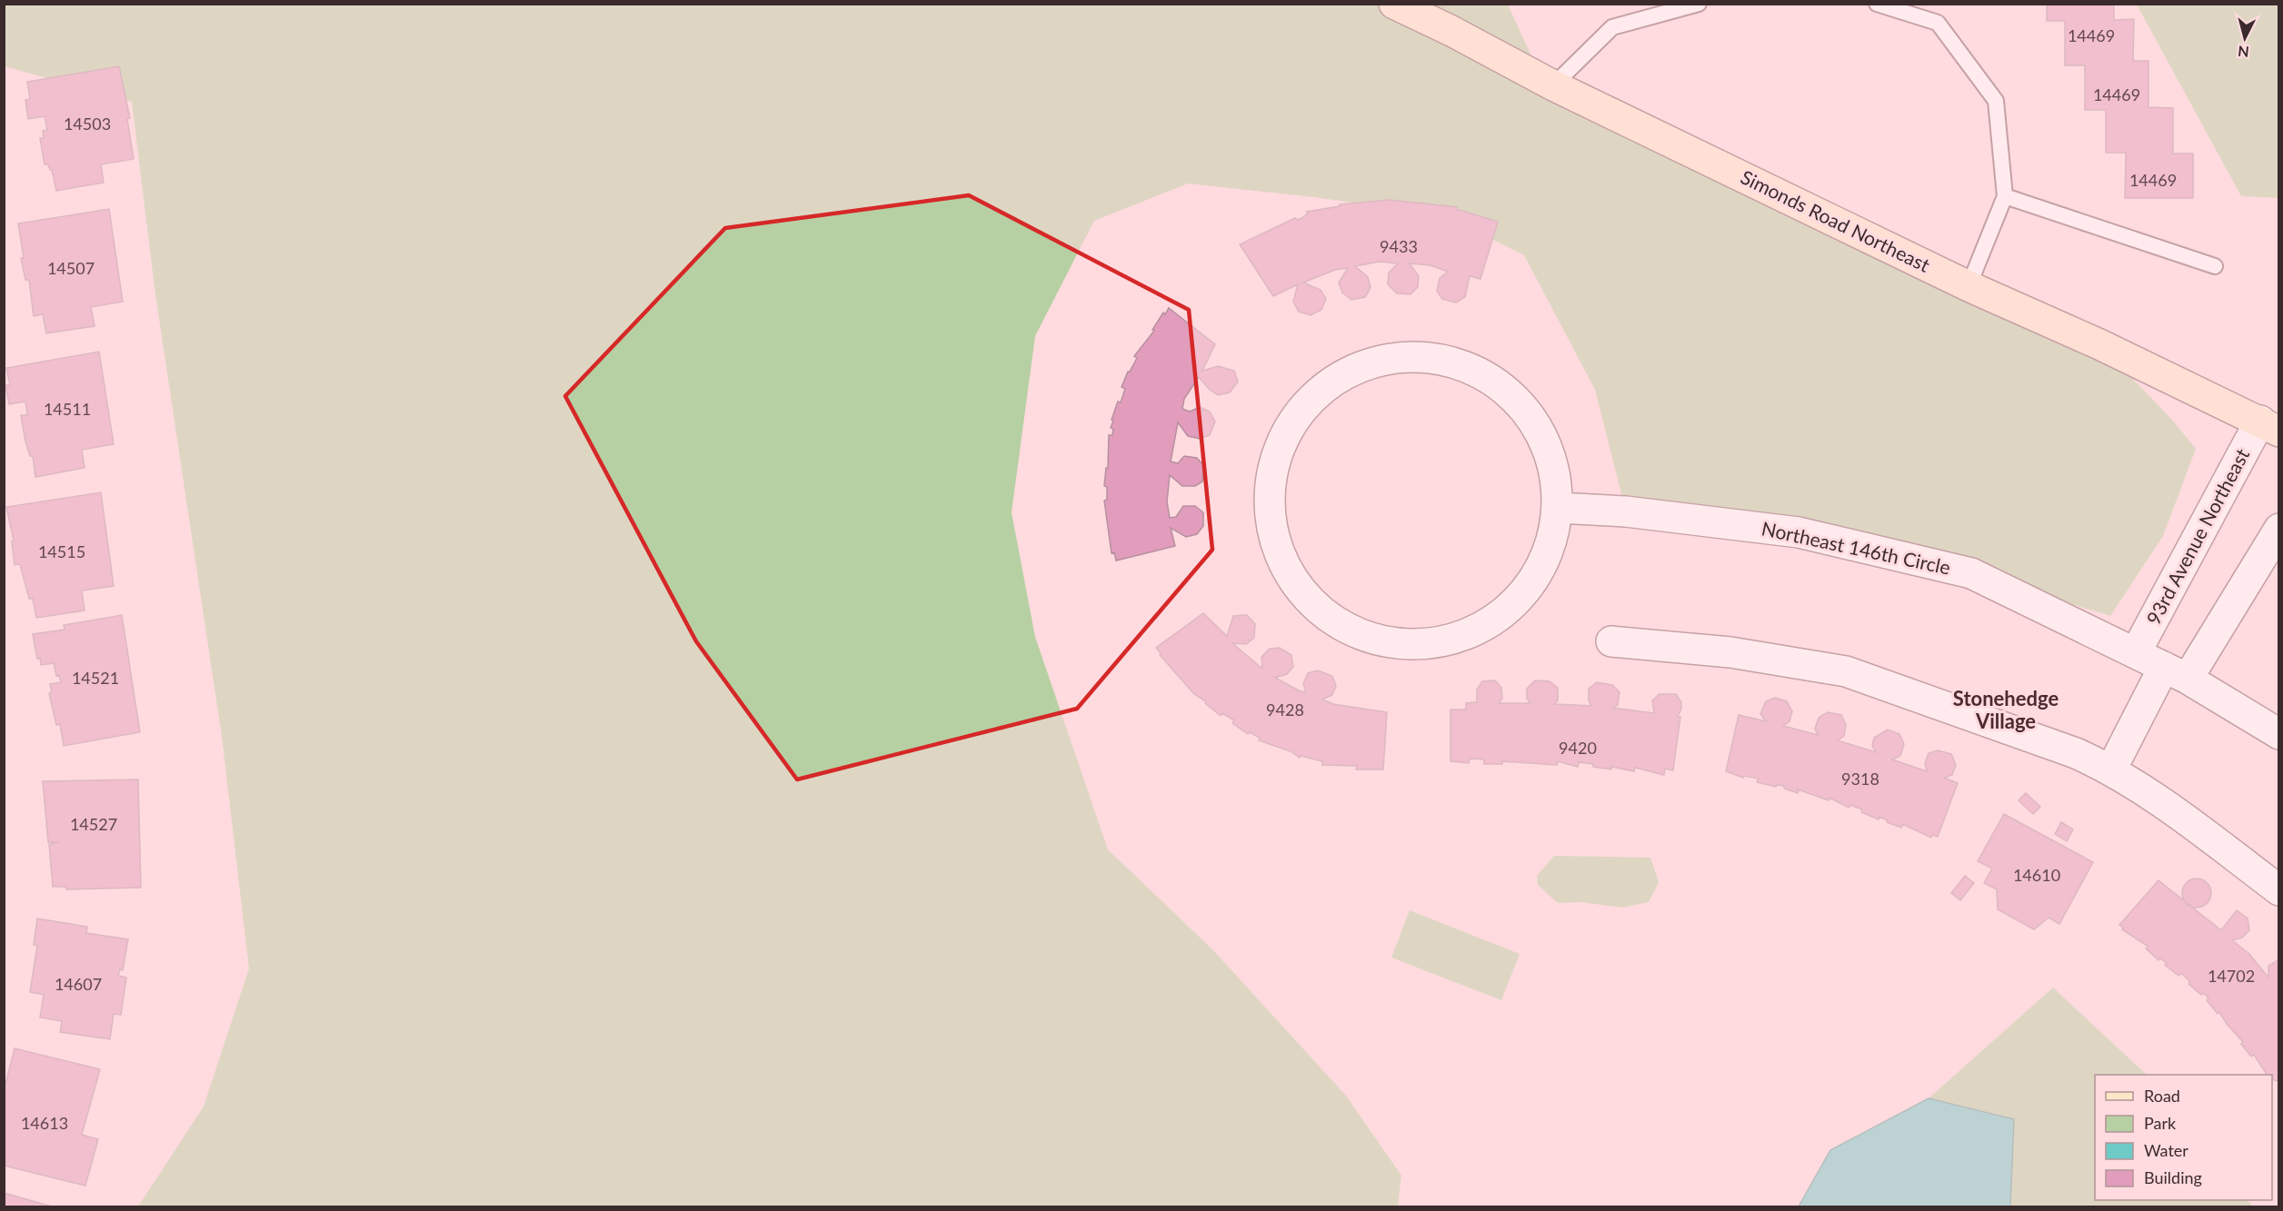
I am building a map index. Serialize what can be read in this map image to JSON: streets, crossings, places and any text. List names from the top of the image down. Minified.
{"streets":{"main road":["Simonds Road Northeast"],"street":["93rd Avenue Northeast","Northeast 146th Circle"]},"crossings":[["Simonds Road Northeast","93rd Avenue Northeast"],["93rd Avenue Northeast","Northeast 146th Circle"]],"districts":["Stonehedge Village"],"house_numbers":["14469","14469","14503","14469","9433","14507","14511","14515","14521","9428","9420","9318","14527","14610","14702","14607","14613"],"legend":["Road","Park","Water","Building"],"north":"bottom"}
